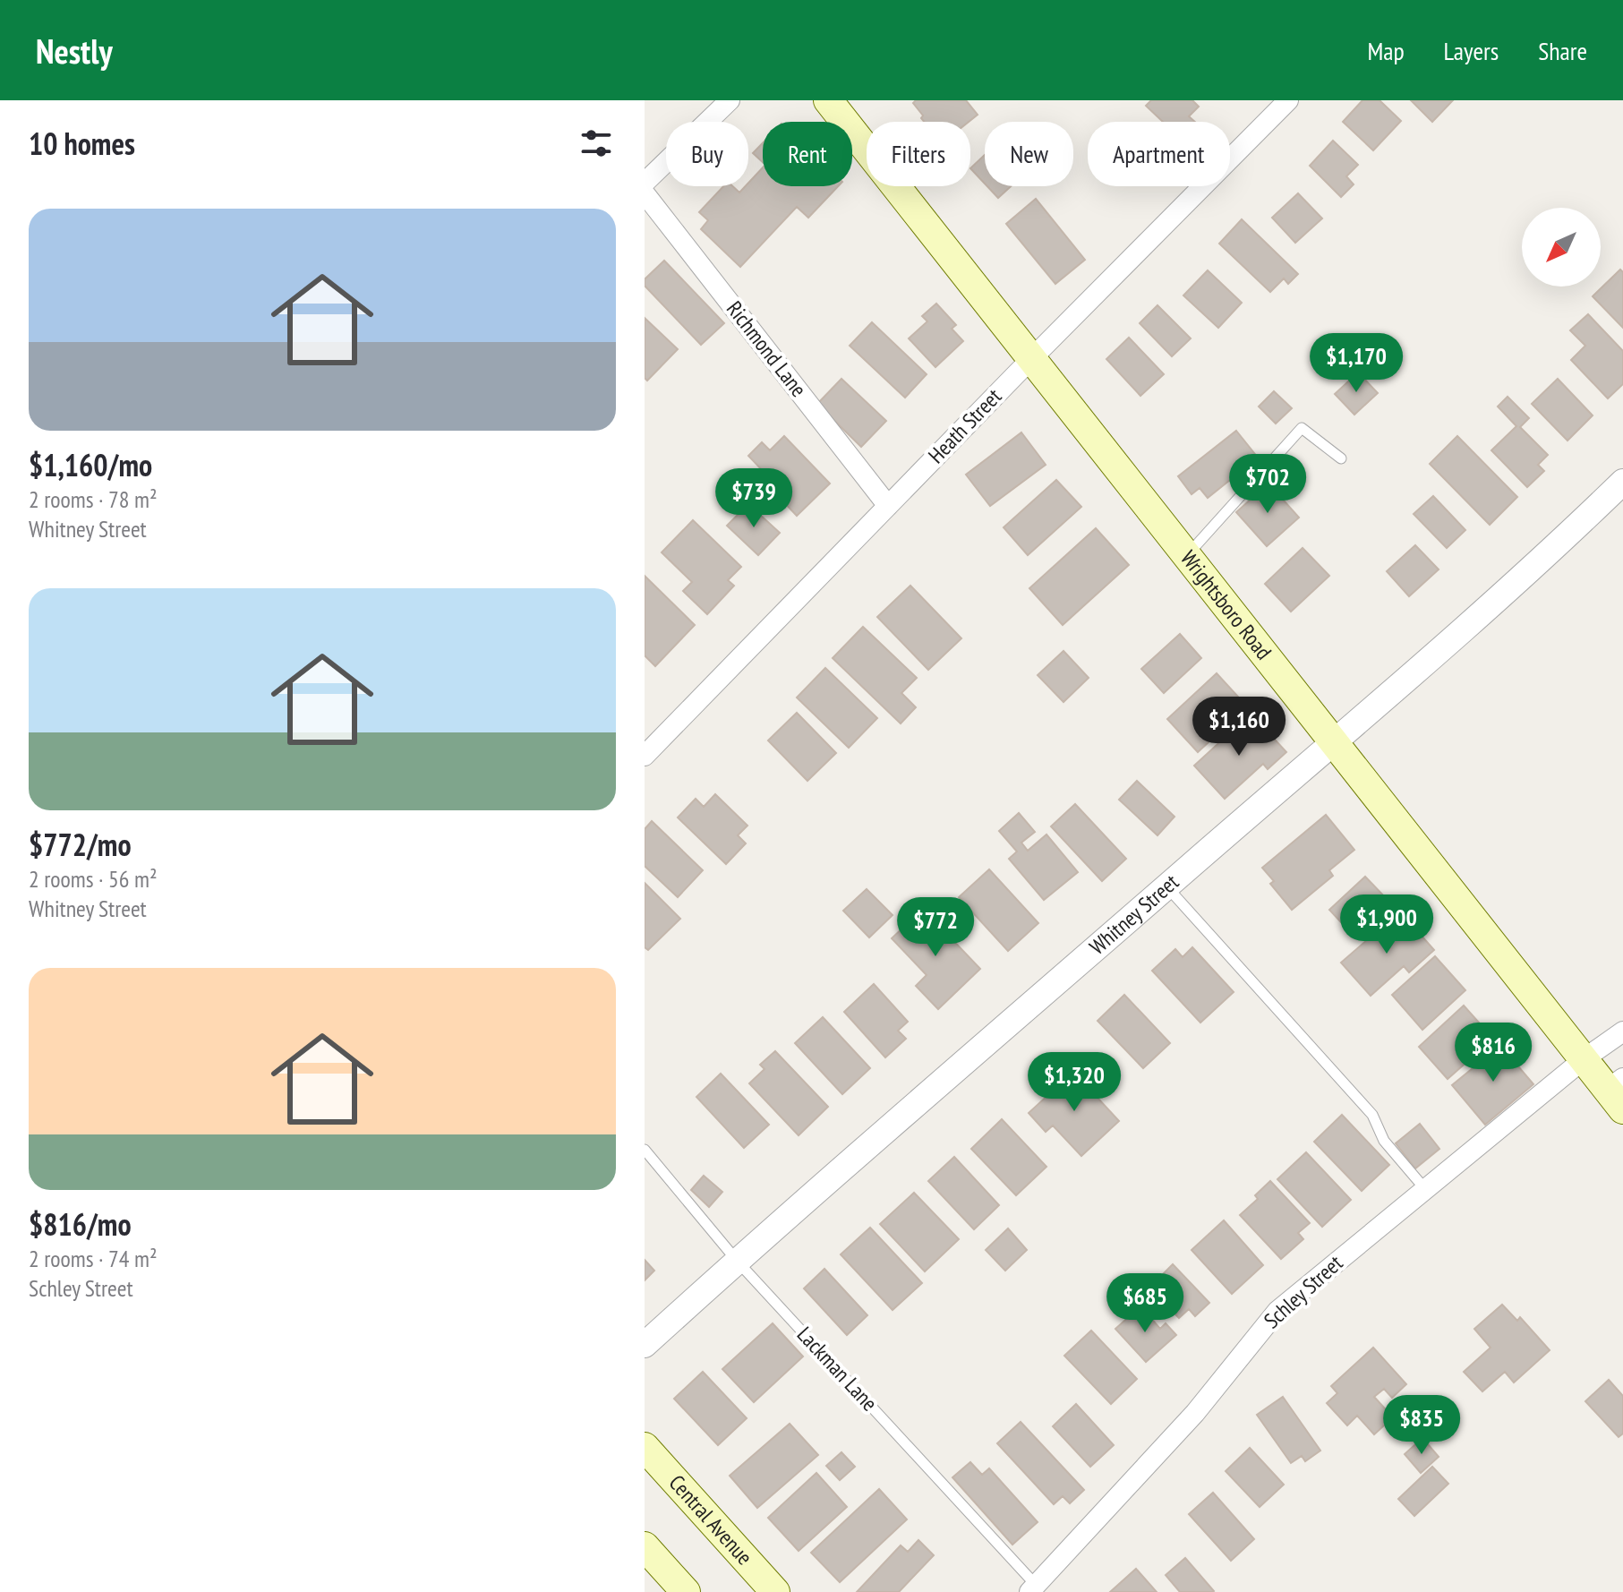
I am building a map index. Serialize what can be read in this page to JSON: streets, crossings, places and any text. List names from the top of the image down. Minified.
{"streets":{"main road":["Wrightsboro Road","Central Avenue"],"street":["Richmond Lane","Heath Street","Whitney Street","Schley Street"],"lane":["Lackman Lane"]},"crossings":[["Richmond Lane","Heath Street"],["Heath Street","Wrightsboro Road"],["Wrightsboro Road","Whitney Street"],["Wrightsboro Road","Schley Street"],["Whitney Street","Lackman Lane"],["Schley Street","Lackman Lane"]],"north":"bottom left","page":{"header":"Nestly","nav":["Map","Layers","Share"],"heading":"10 homes","chip":["Buy","Rent","Filters","New","Apartment"],"list":[{"name":"$1,160/mo","note":"2 rooms · 78 m² · Whitney Street"},{"name":"$772/mo","note":"2 rooms · 56 m² · Whitney Street"},{"name":"$816/mo","note":"2 rooms · 74 m² · Schley Street"}],"price":["$1,170","$702","$739","$1,160","$1,900","$772","$816","$1,320","$685","$835"]}}
